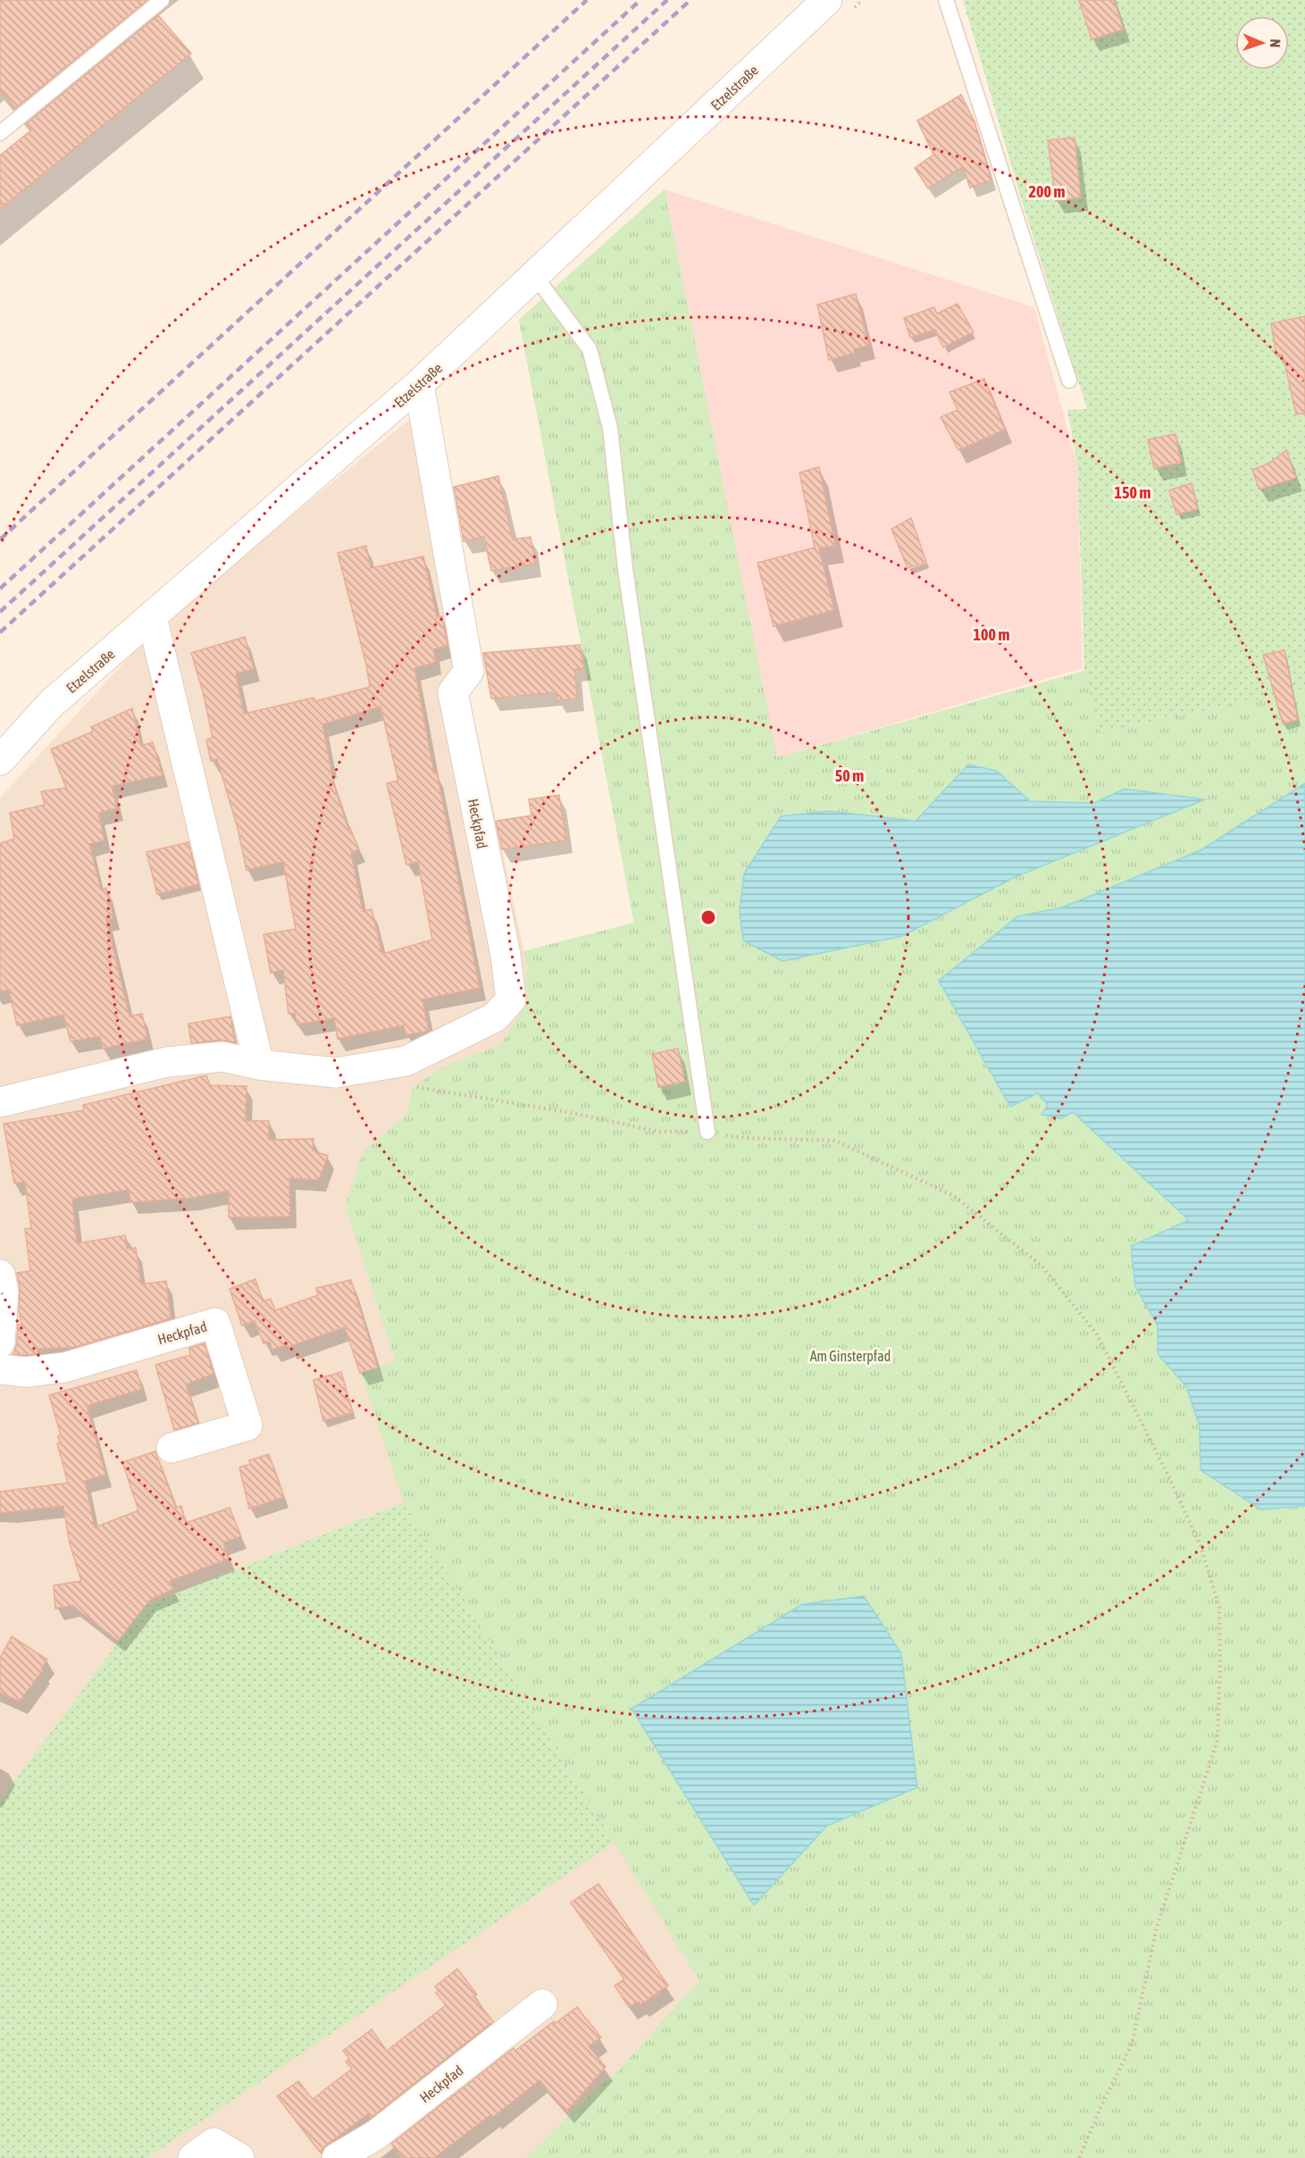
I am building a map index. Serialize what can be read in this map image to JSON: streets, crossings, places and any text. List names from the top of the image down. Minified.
{"streets":{"street":["Etzelstraße","Heckpfad"]},"crossings":[["Etzelstraße","Heckpfad"]],"parks":["Am Ginsterpfad"],"north":"right","rings":["200 m","150 m","100 m","50 m"]}
